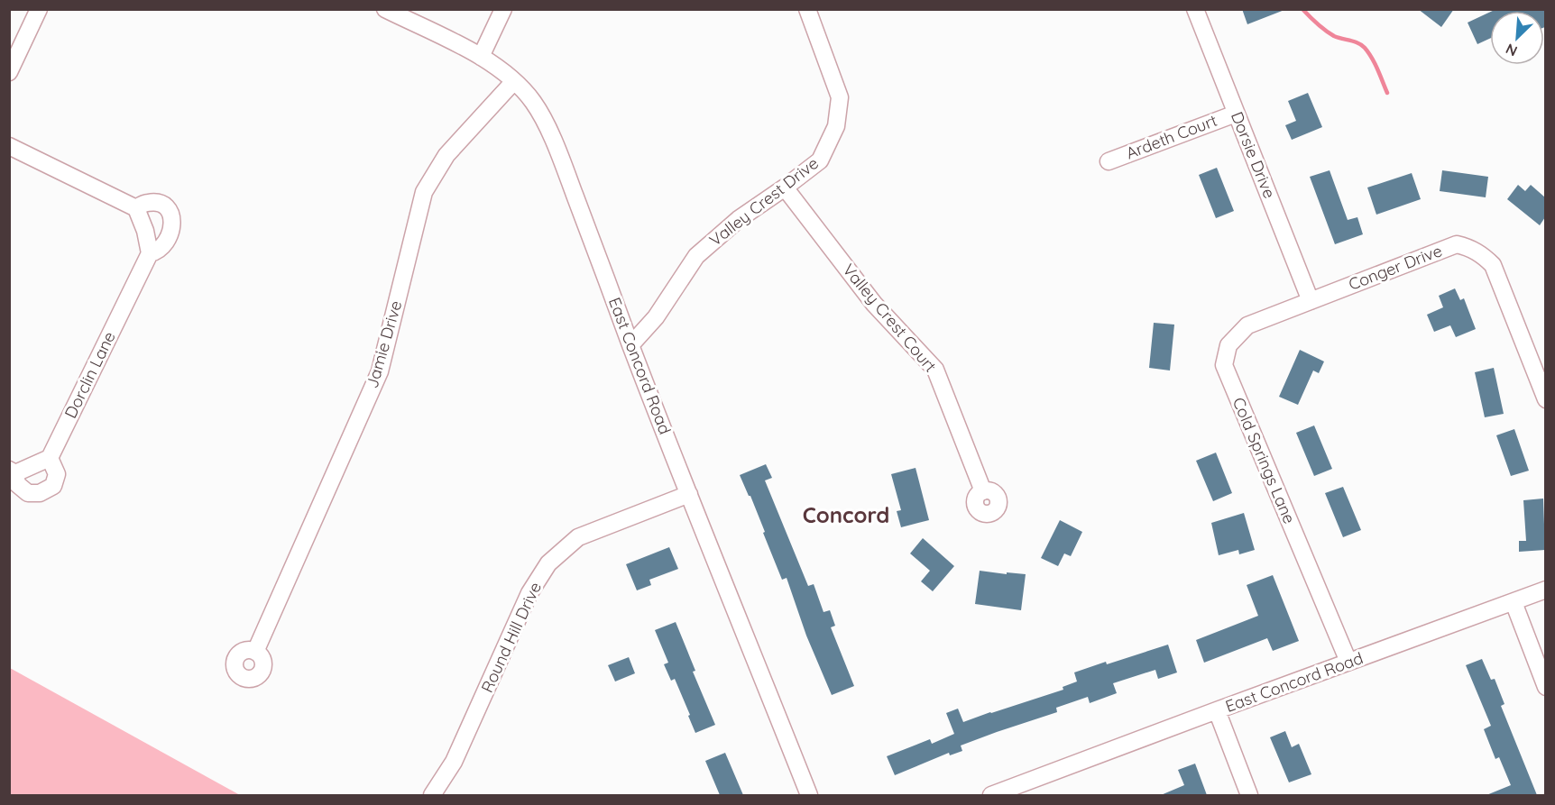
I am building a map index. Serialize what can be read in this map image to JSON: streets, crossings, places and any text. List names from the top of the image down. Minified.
{"streets":{"street":["Ardeth Court","Dorsie Drive","Valley Crest Drive","Conger Drive","Valley Crest Court","Jamie Drive","East Concord Road","Dorclin Lane","Cold Springs Lane","Round Hill Drive"]},"crossings":[["Ardeth Court","Dorsie Drive"],["Dorsie Drive","Conger Drive"],["Dorsie Drive","Cold Springs Lane"],["Valley Crest Drive","Valley Crest Court"],["Valley Crest Drive","East Concord Road"],["Conger Drive","Cold Springs Lane"],["Jamie Drive","East Concord Road"],["East Concord Road","Cold Springs Lane"],["East Concord Road","Round Hill Drive"]],"districts":["Concord"],"north":"bottom left"}
